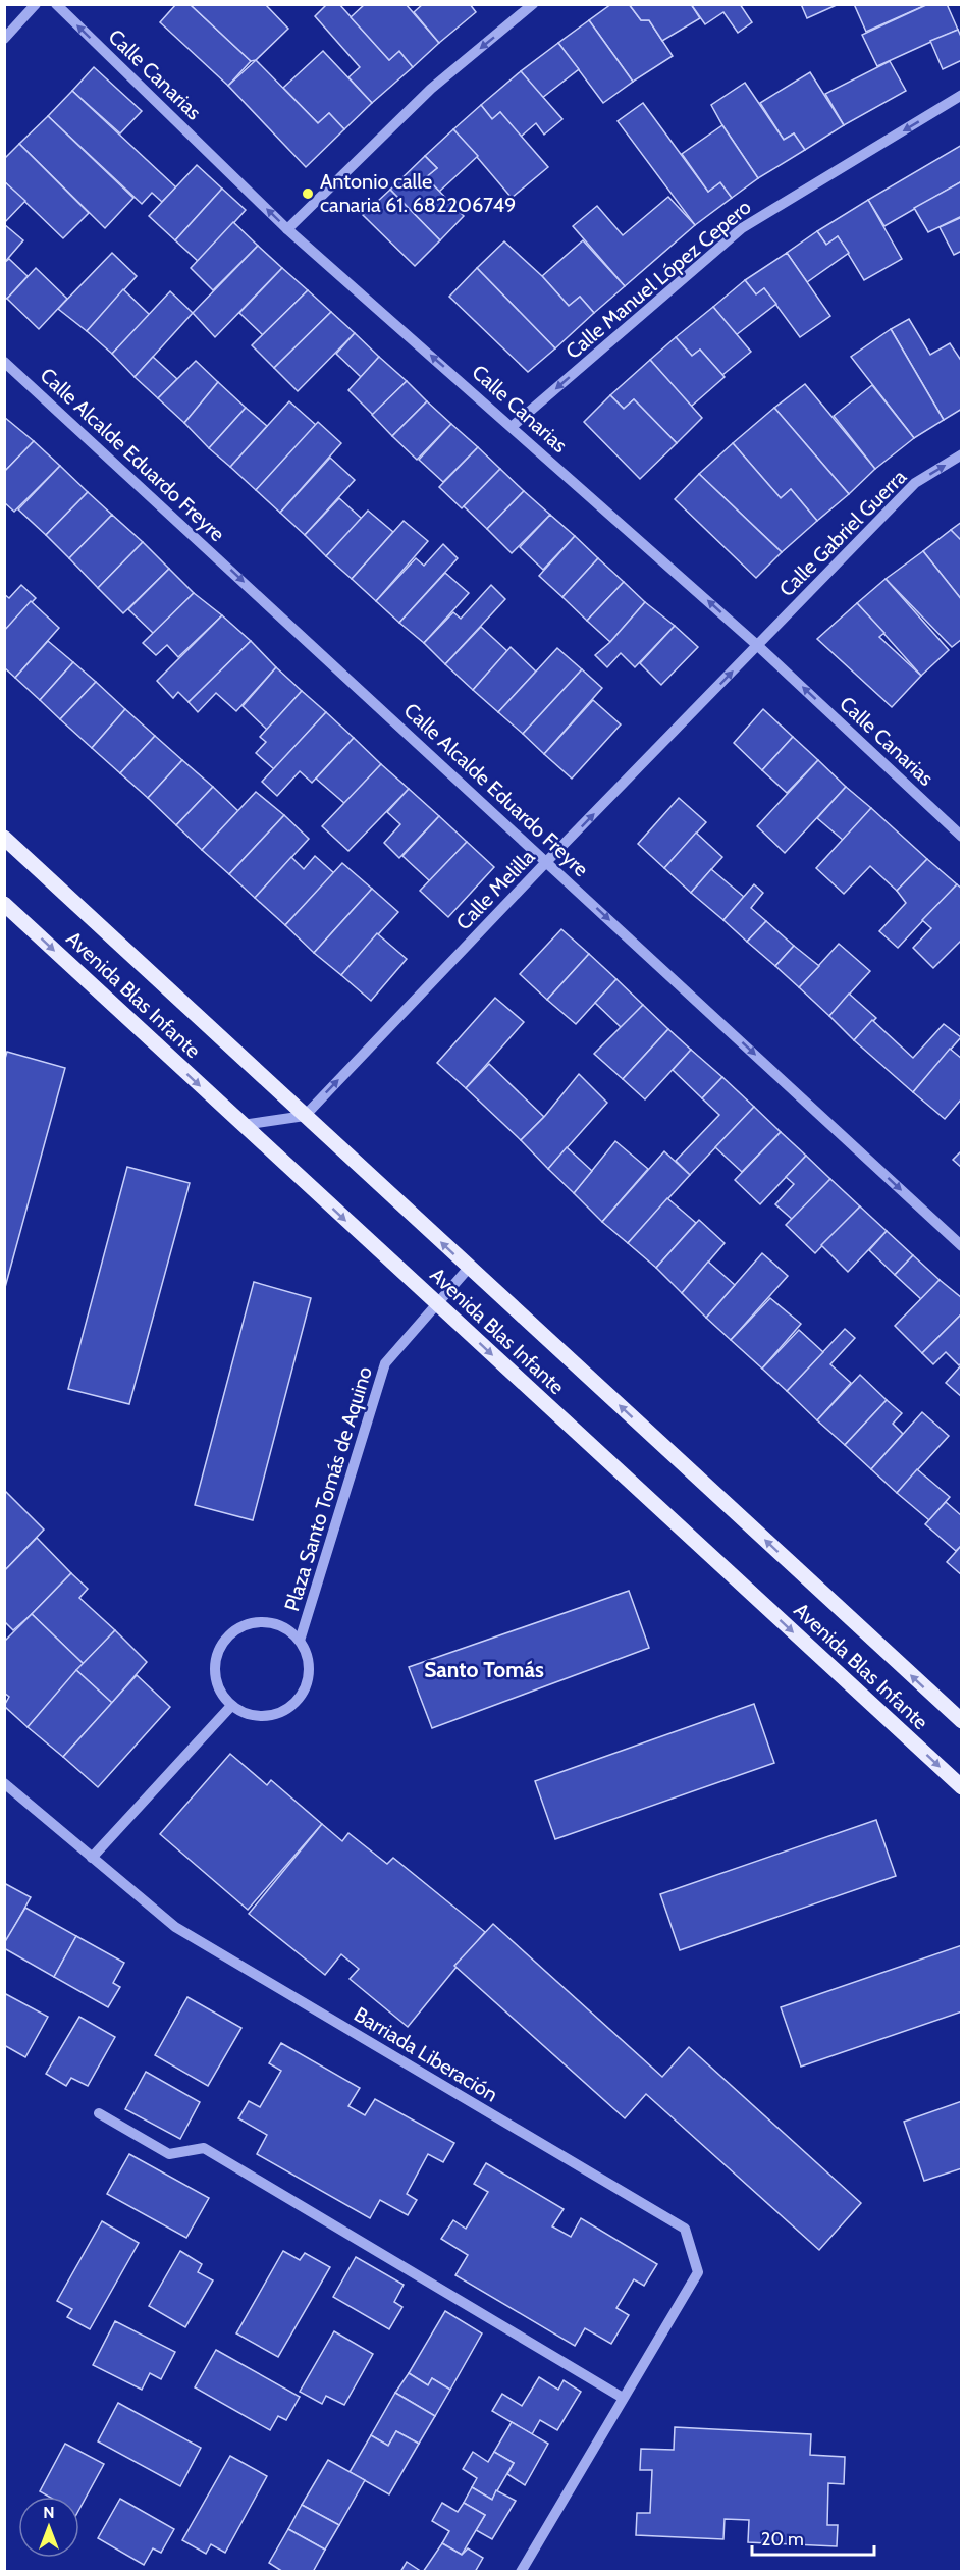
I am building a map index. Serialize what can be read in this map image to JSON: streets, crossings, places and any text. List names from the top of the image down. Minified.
{"streets":{"main road":["Avenida Blas Infante"],"street":["Calle Canarias","Calle Manuel López Cepero","Calle Alcalde Eduardo Freyre","Calle Gabriel Guerra","Calle Melilla","Plaza Santo Tomás de Aquino","Barriada Liberación"]},"crossings":[["Calle Canarias","Calle Manuel López Cepero"],["Calle Canarias","Calle Gabriel Guerra"],["Calle Canarias","Calle Melilla"],["Calle Alcalde Eduardo Freyre","Calle Melilla"],["Calle Gabriel Guerra","Calle Melilla"],["Calle Melilla","Avenida Blas Infante"],["Avenida Blas Infante","Plaza Santo Tomás de Aquino"]],"one_way":["Calle Canarias","Calle Manuel López Cepero","Calle Alcalde Eduardo Freyre","Calle Gabriel Guerra","Calle Melilla"],"districts":["Santo Tomás"],"places":["Antonio calle canaria 61. 682206749"],"scale_bar":"20 m","north":"top"}
